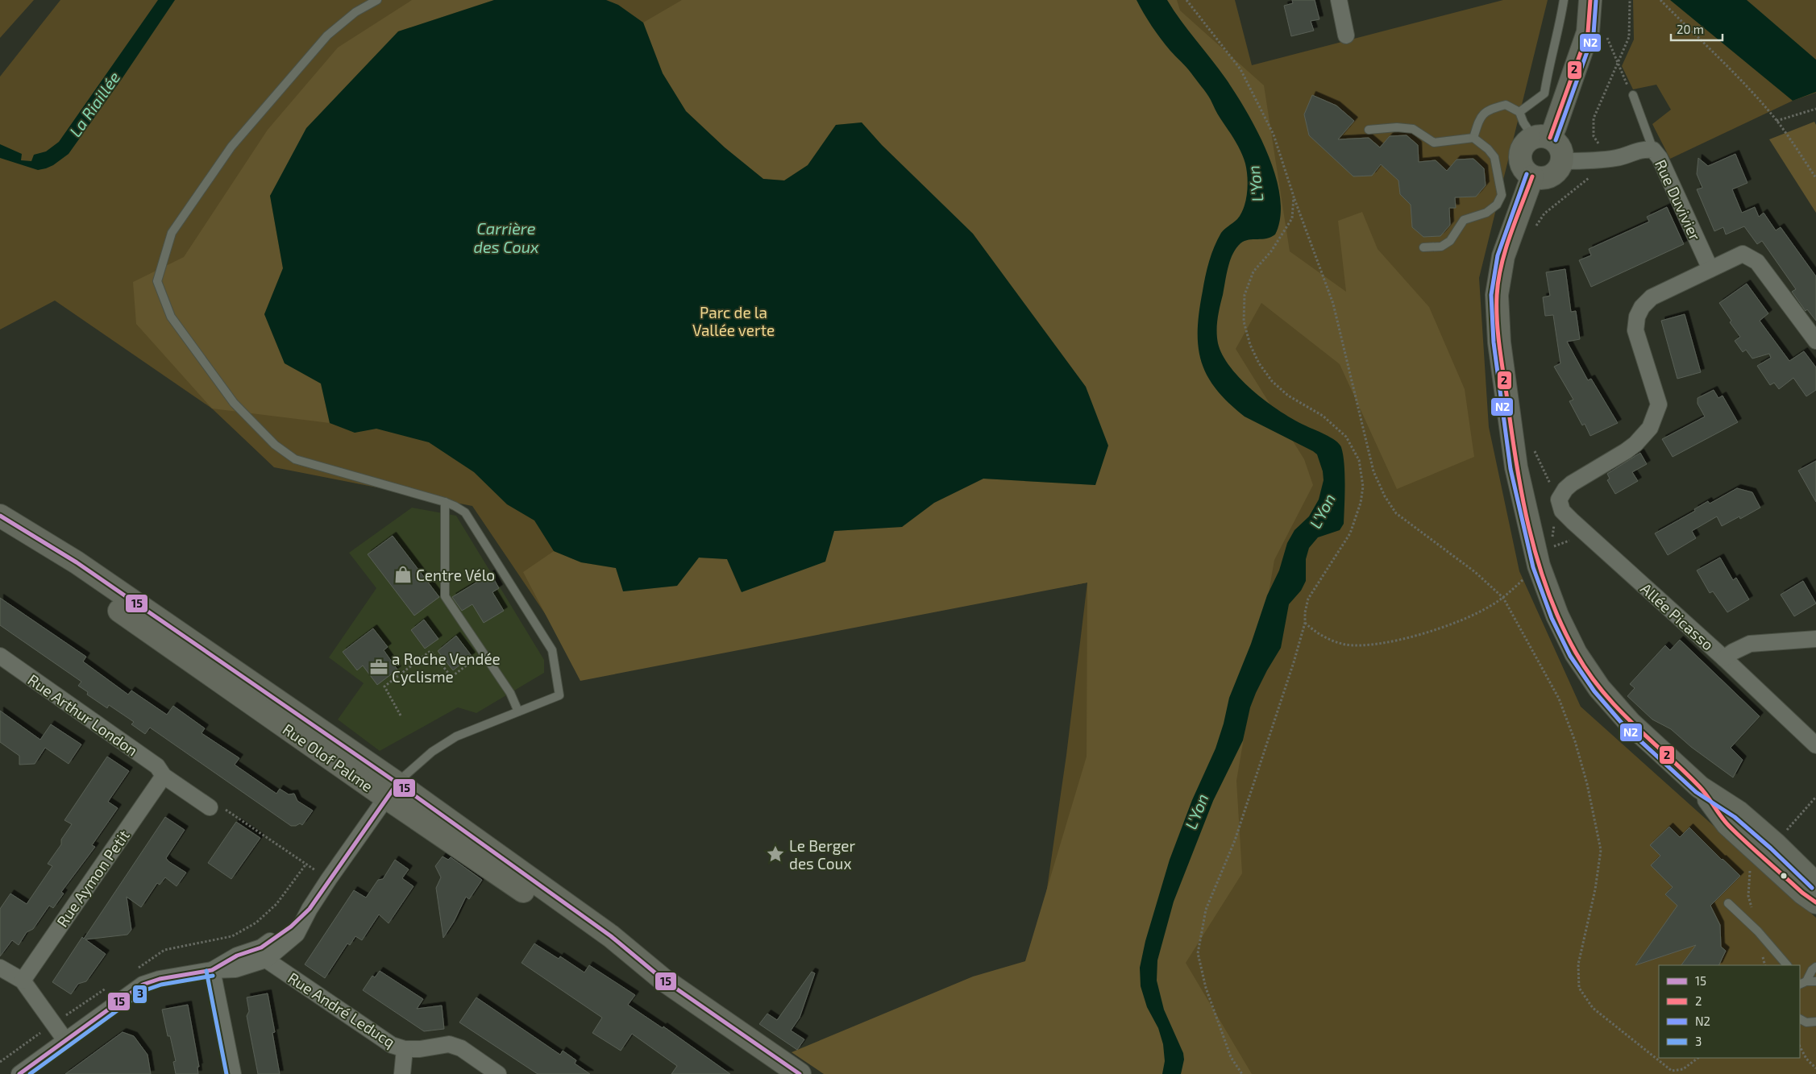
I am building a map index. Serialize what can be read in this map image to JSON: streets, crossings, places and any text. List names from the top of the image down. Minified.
{"streets":{"main road":["Rue Olof Palme"],"street":["Rue Duvivier","Allée Picasso","Rue Arthur London","Rue Aymon Petit","Rue André Leducq"]},"crossings":[["Rue Arthur London","Rue Aymon Petit"]],"water":["La Riaillée","L'Yon","Carrière des Coux"],"parks":["Parc de la Vallée verte"],"places":{"shop":["Centre Vélo"],"office":["a Roche Vendée Cyclisme"],"place":["Le Berger des Coux"]},"lines":["transit line 2","transit line N2","transit line 15","transit line 3"],"legend":["15","2","N2","3"],"scale_bar":"20 m"}
